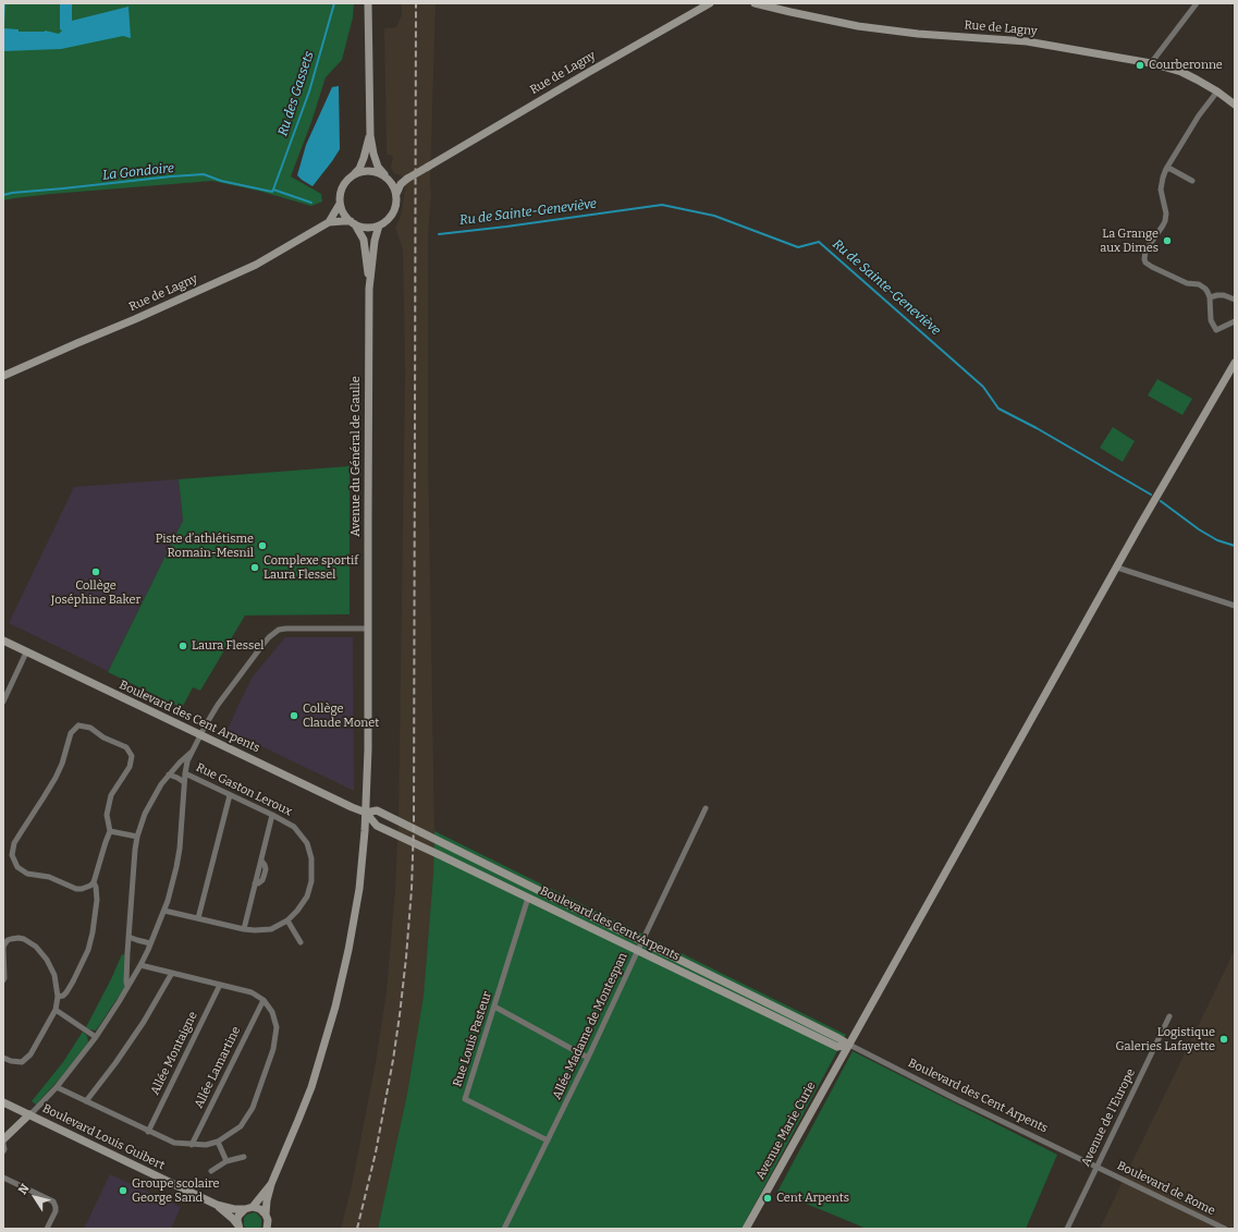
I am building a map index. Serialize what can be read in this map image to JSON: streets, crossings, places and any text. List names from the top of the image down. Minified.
{"streets":{"main road":["Rue de Lagny","Avenue du Général de Gaulle","Boulevard des Cent Arpents","Avenue Marie Curie","Boulevard Louis Guibert"],"street":["Rue Gaston Leroux","Allée Madame de Montespan","Rue Louis Pasteur","Allée Montaigne","Allée Lamartine","Avenue de l'Europe","Boulevard de Rome"]},"crossings":[["Rue de Lagny","Avenue du Général de Gaulle"],["Avenue du Général de Gaulle","Boulevard des Cent Arpents"],["Avenue du Général de Gaulle","Boulevard Louis Guibert"],["Boulevard des Cent Arpents","Allée Madame de Montespan"],["Boulevard des Cent Arpents","Rue Louis Pasteur"],["Boulevard des Cent Arpents","Avenue de l'Europe"],["Boulevard des Cent Arpents","Avenue Marie Curie"],["Boulevard des Cent Arpents","Boulevard de Rome"],["Allée Madame de Montespan","Rue Louis Pasteur"],["Avenue de l'Europe","Boulevard de Rome"]],"water":["Ru des Gassets","La Gondoire","Ru de Sainte-Geneviève"],"places":["Courberonne","La Grange aux Dimes","Piste d’athlétisme Romain-Mesnil","Complexe sportif Laura Flessel","Collège Joséphine Baker","Laura Flessel","Collège Claude Monet","Logistique Galeries Lafayette","Groupe scolaire George Sand","Cent Arpents"],"north":"top left"}
